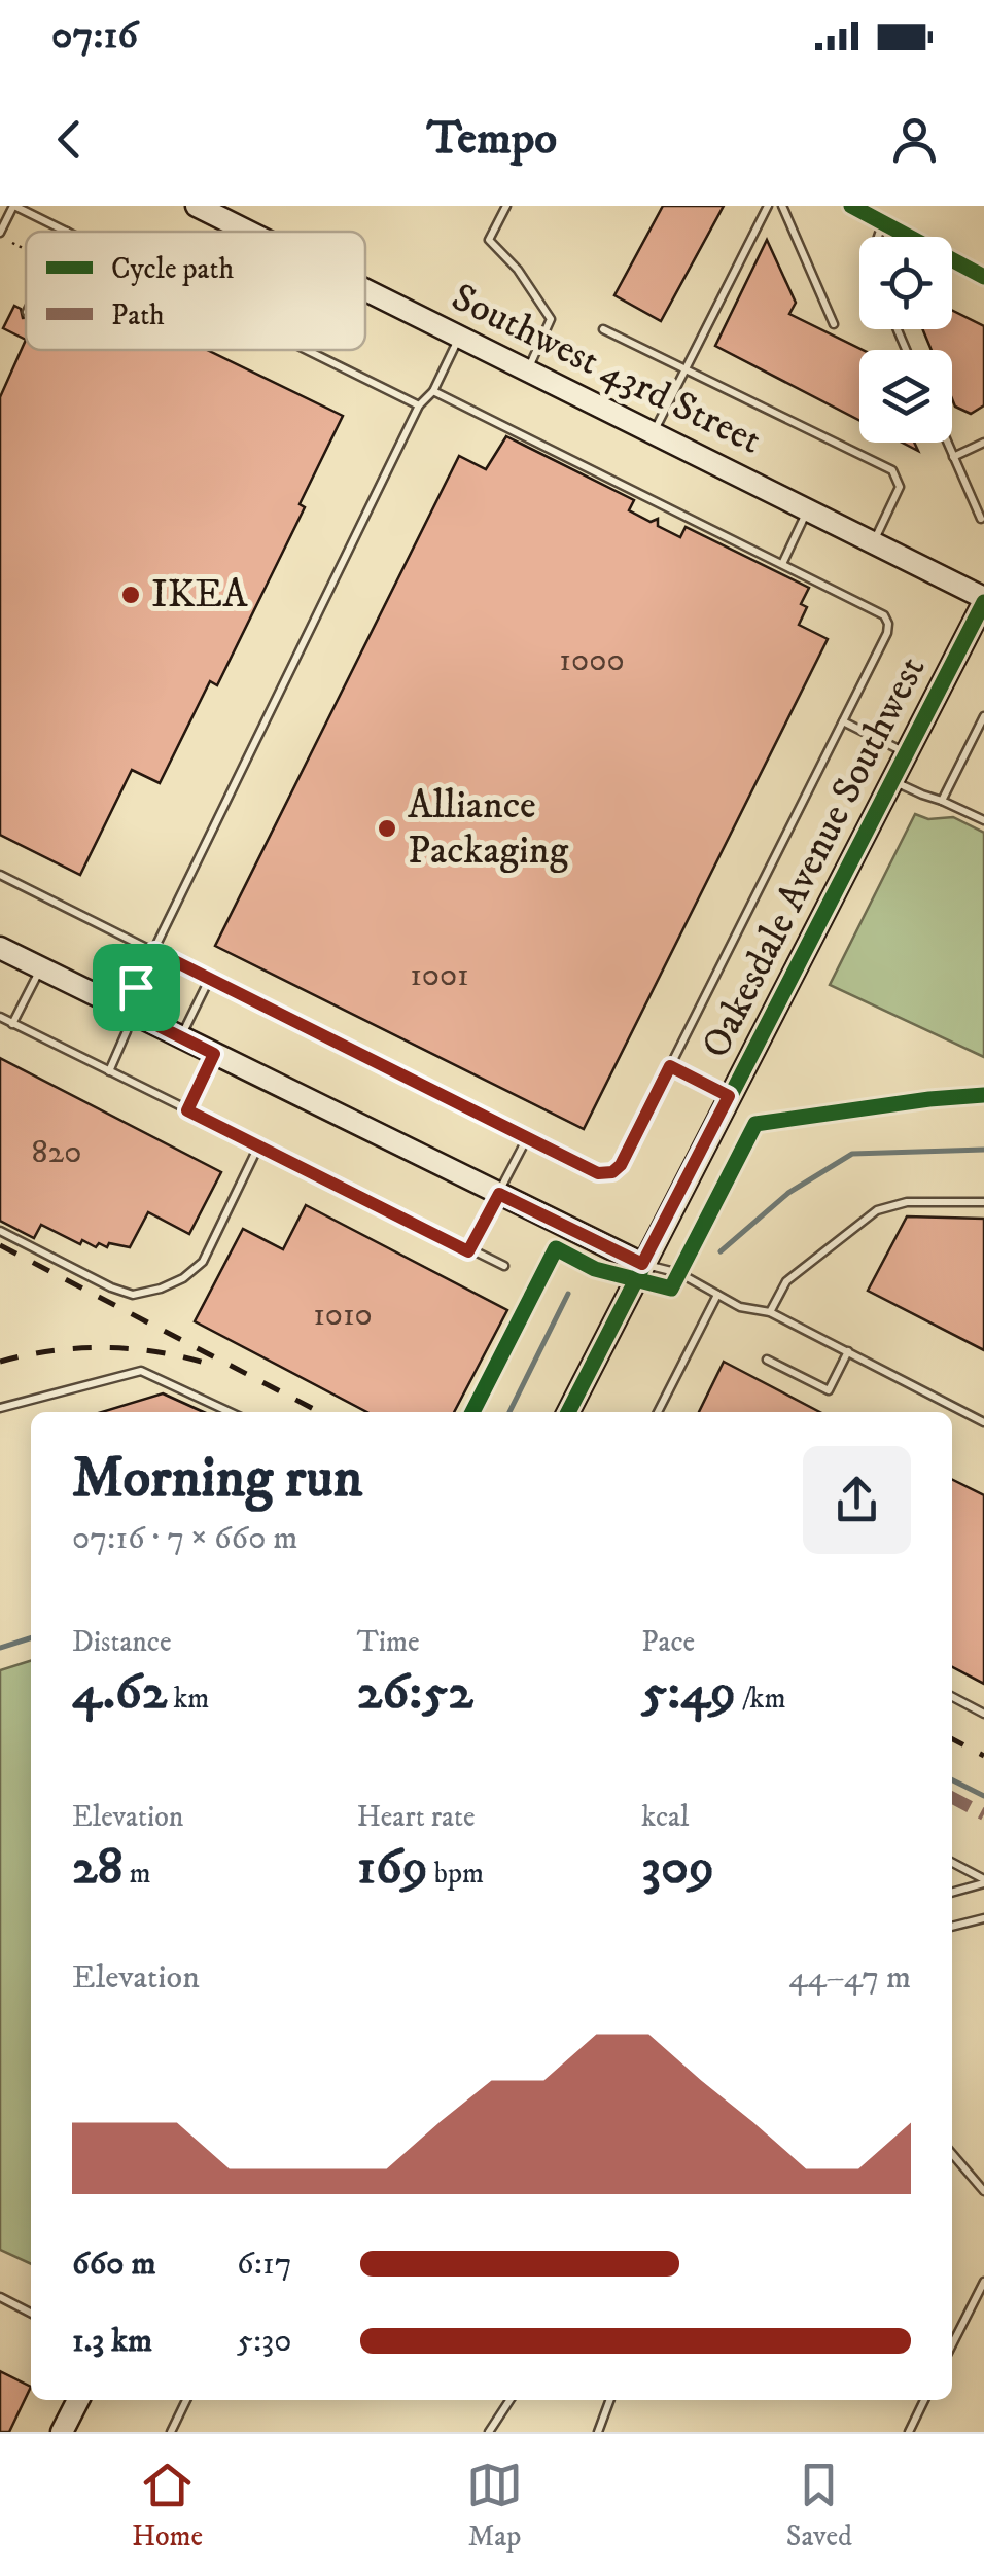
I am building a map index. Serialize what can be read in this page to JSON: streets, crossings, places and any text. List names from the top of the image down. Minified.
{"streets":{"main road":["Southwest 43rd Street","Oakesdale Avenue Southwest"]},"crossings":[["Southwest 43rd Street","Oakesdale Avenue Southwest"]],"places":["IKEA","Alliance Packaging"],"house_numbers":["1000","1001","820","1010"],"legend":["Cycle path","Path"],"page":{"status":"07:16","header":"Tempo","heading":["Morning run","07:16 · 7 × 660 m"],"stats":[["Distance","4.62 km"],["Time","26:52"],["Pace","5:49 /km"],["Elevation","28 m"],["Heart rate","169 bpm"],["kcal","309"]],"chart":["Elevation","44–47 m"],"list":[{"name":"660 m","note":"6:17"},{"name":"1.3 km","note":"5:30"}],"tabs":["Home","Map","Saved"]}}
